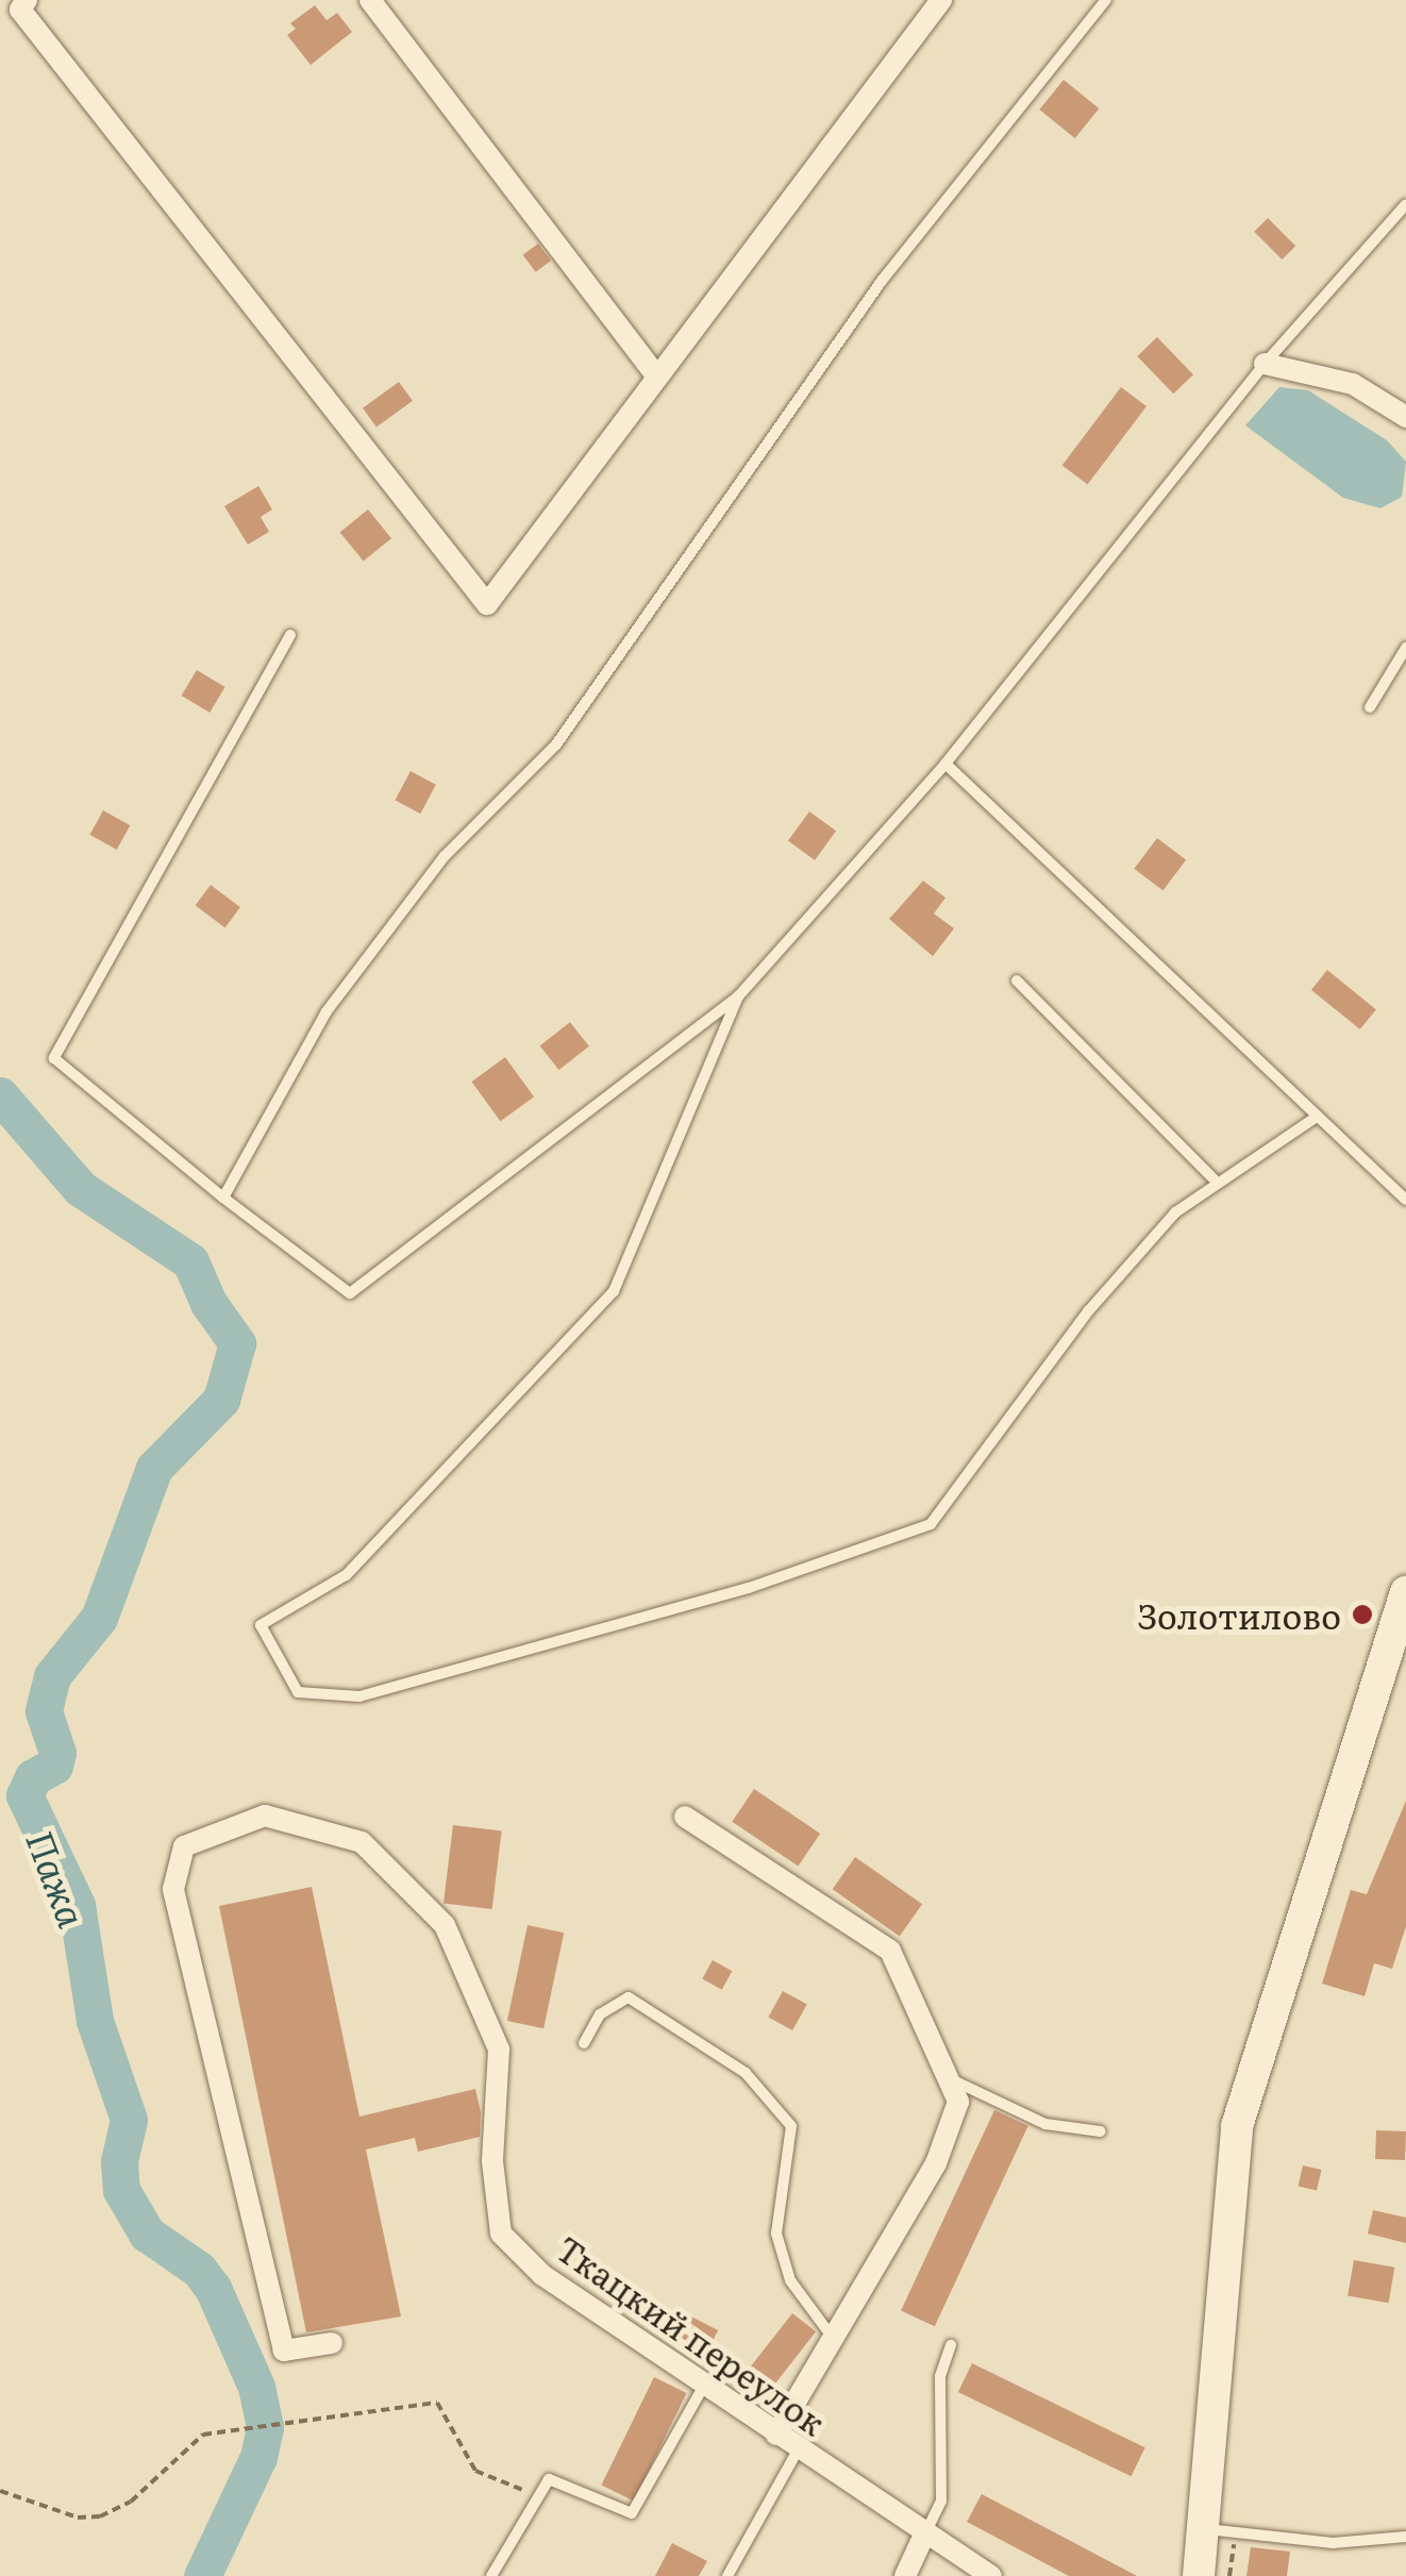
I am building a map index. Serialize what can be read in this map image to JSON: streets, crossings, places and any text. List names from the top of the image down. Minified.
{"streets":{"street":["Ткацкий переулок"]},"water":["Пажа"],"places":["Золотилово"]}
